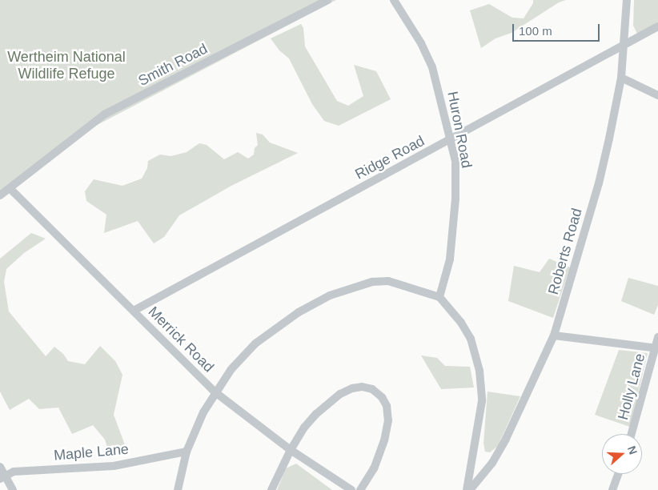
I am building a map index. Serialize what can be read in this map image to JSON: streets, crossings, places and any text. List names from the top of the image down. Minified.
{"streets":{"street":["Smith Road","Huron Road","Ridge Road","Roberts Road","Merrick Road","Holly Lane","Maple Lane"]},"crossings":[["Smith Road","Merrick Road"],["Huron Road","Ridge Road"],["Ridge Road","Roberts Road"],["Ridge Road","Merrick Road"]],"parks":["Wertheim National Wildlife Refuge"],"scale_bar":"100 m","north":"right"}
